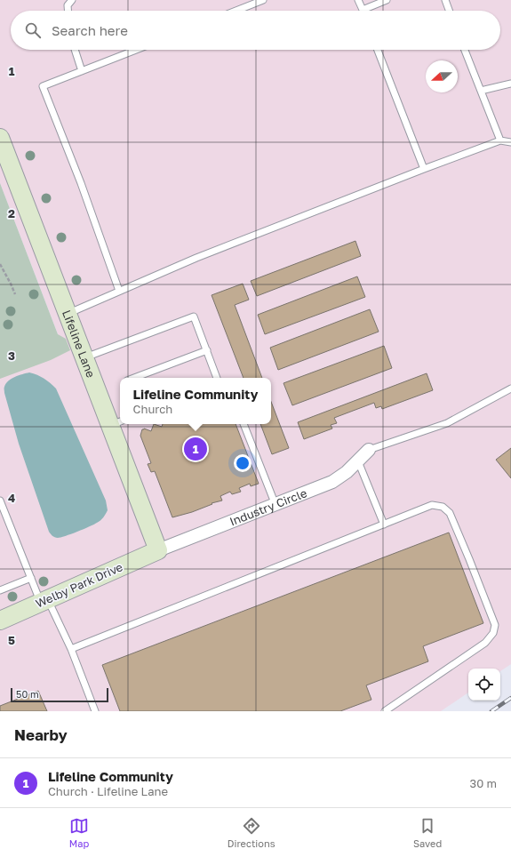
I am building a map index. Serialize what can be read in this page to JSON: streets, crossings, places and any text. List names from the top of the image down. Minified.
{"streets":{"street":["Lifeline Lane","Industry Circle","Welby Park Drive"]},"crossings":[["Lifeline Lane","Industry Circle"],["Lifeline Lane","Welby Park Drive"],["Industry Circle","Welby Park Drive"]],"scale_bar":"50 m","north":"left","page":{"search":"Search here","popup":["Lifeline Community","Church"],"pins":"1","scale":"50 m","heading":"Nearby","list":[{"mark":"1","name":"Lifeline Community","note":"Church · Lifeline Lane","value":"30 m"}],"nav":["Map","Directions","Saved"]},"grid":{"rows":["1","2","3","4","5"]}}
